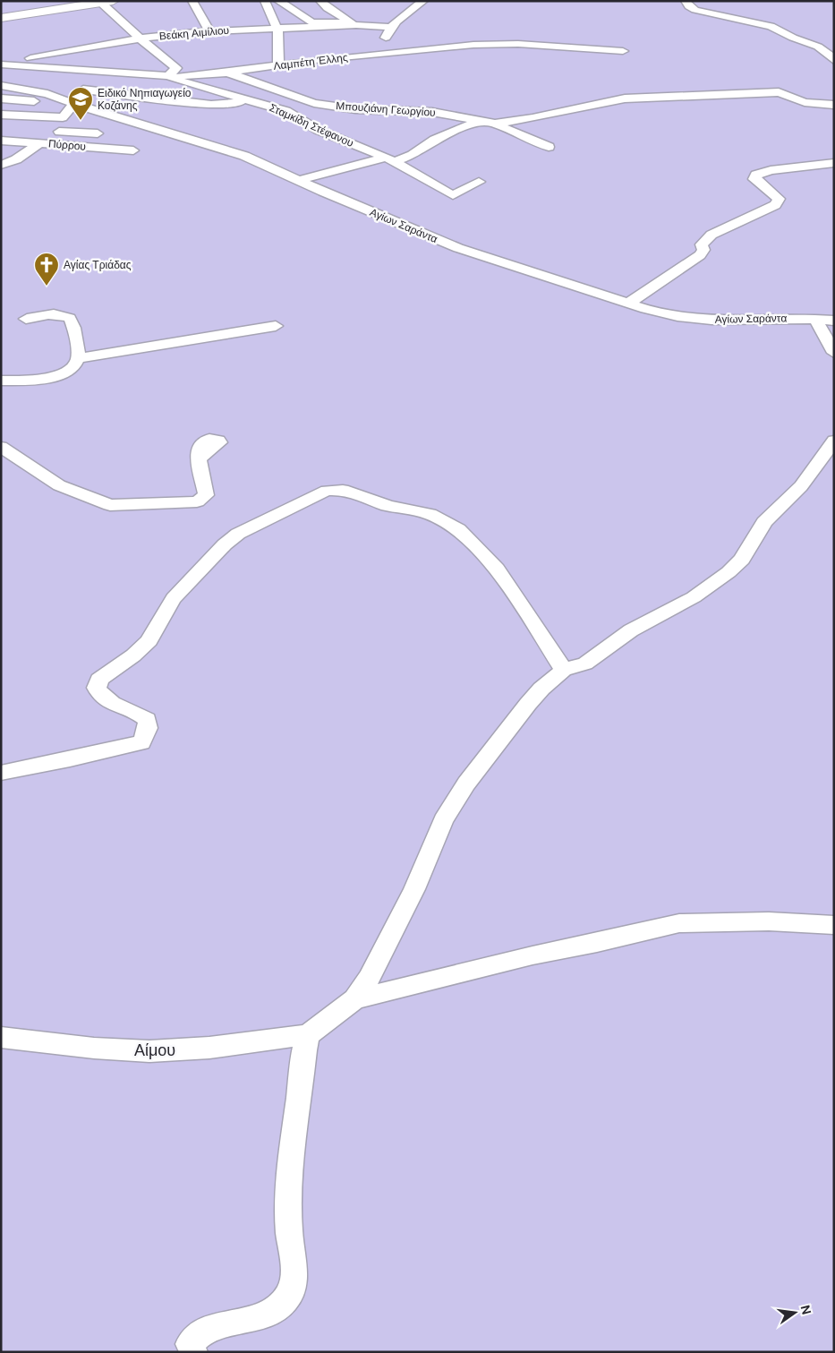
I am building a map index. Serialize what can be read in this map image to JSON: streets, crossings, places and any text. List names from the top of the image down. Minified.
{"streets":{"street":["Βεάκη Αιμίλιου","Λαμπέτη Έλλης","Μπουζιάνη Γεωργίου","Σταμκίδη Στέφανου","Πύρρου","Αγίων Σαράντα","Αίμου"]},"crossings":[["Λαμπέτη Έλλης","Μπουζιάνη Γεωργίου"],["Λαμπέτη Έλλης","Σταμκίδη Στέφανου"]],"places":{"school or university":["Ειδικό Νηπιαγωγείο Κοζάνης"],"church":["Αγίας Τριάδας"]},"north":"right"}
